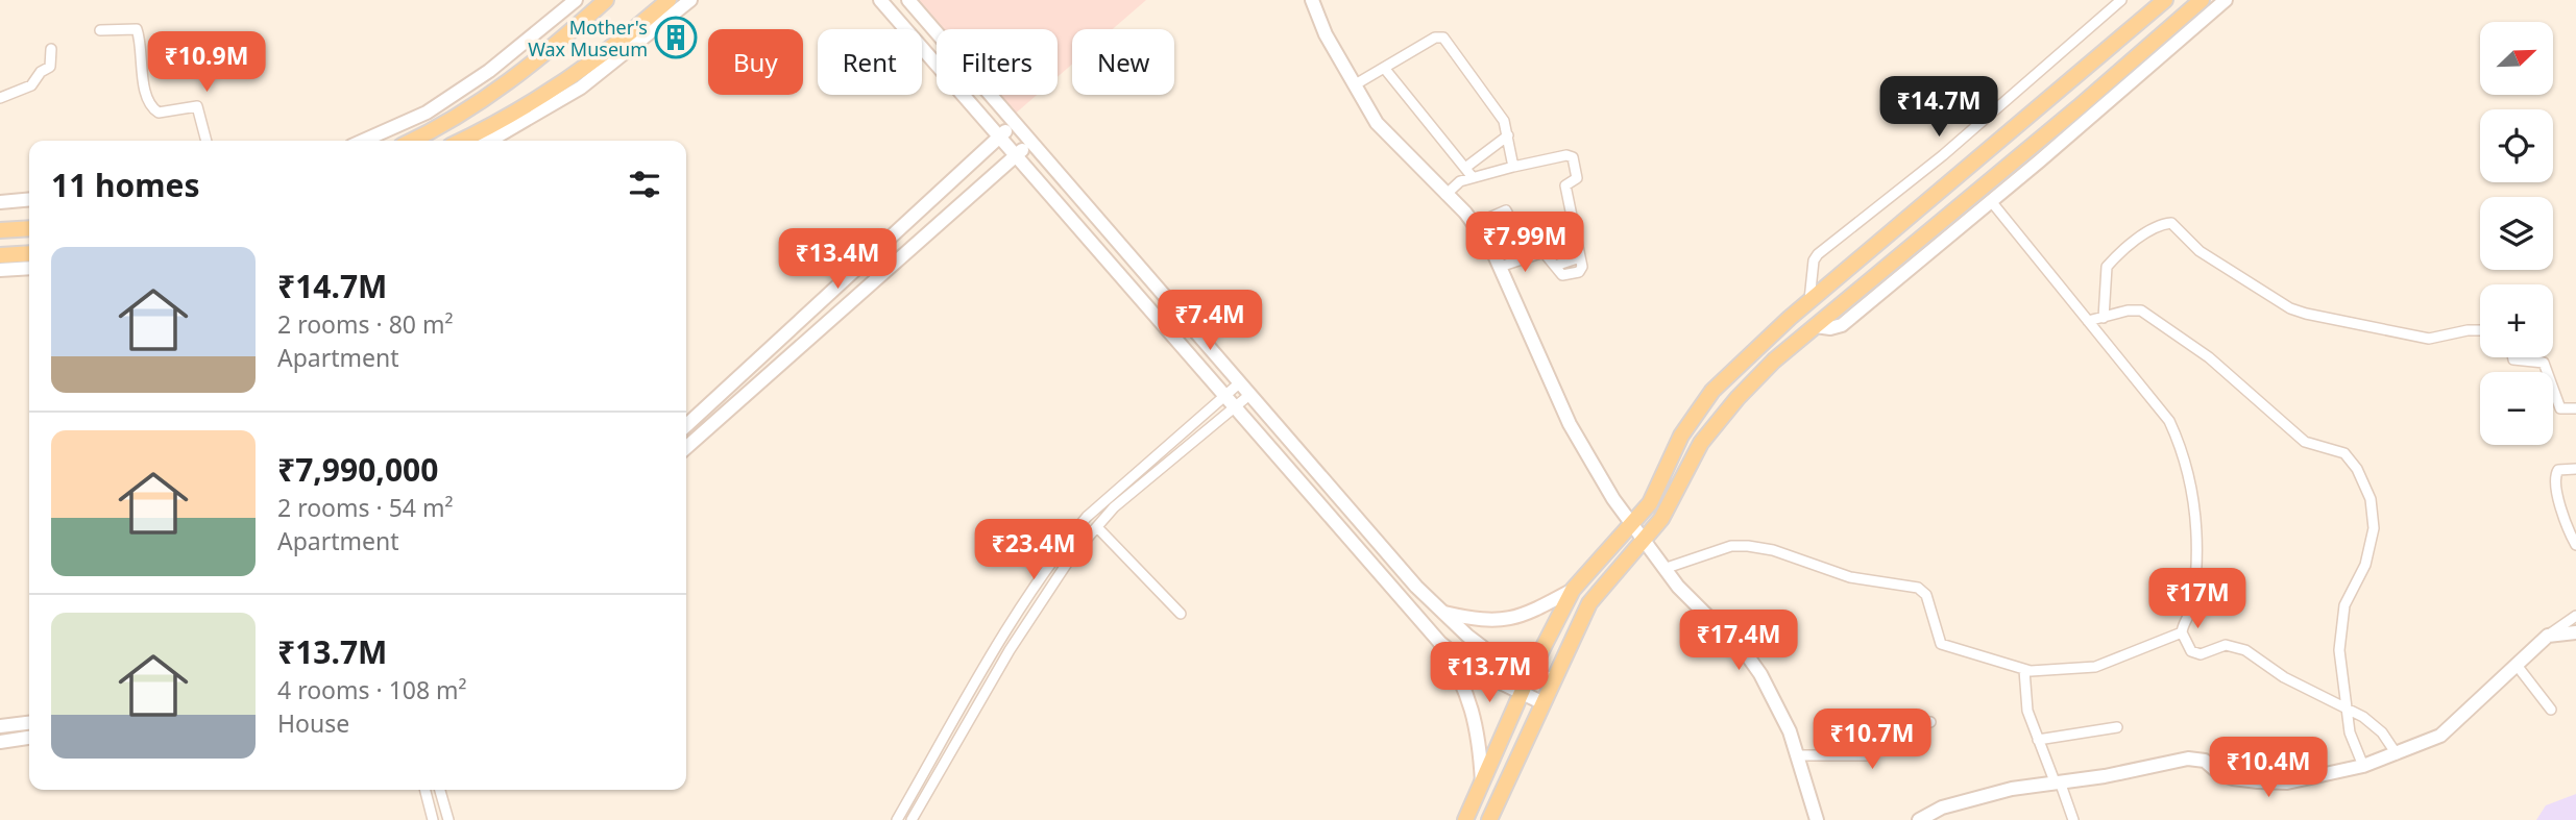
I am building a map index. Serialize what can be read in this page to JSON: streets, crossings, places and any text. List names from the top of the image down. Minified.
{"places":{"building":["Mother's Wax Museum"]},"north":"top right","page":{"map_buttons":["+","−"],"chip":["Buy","Rent","Filters","New"],"price":["₹10.9M","₹14.7M","₹7.99M","₹13.4M","₹7.4M","₹23.4M","₹17M","₹17.4M","₹13.7M","₹10.7M","₹10.4M"],"heading":"11 homes","list":[{"name":"₹14.7M","note":"2 rooms · 80 m² · Apartment"},{"name":"₹7,990,000","note":"2 rooms · 54 m² · Apartment"},{"name":"₹13.7M","note":"4 rooms · 108 m² · House"}]}}
